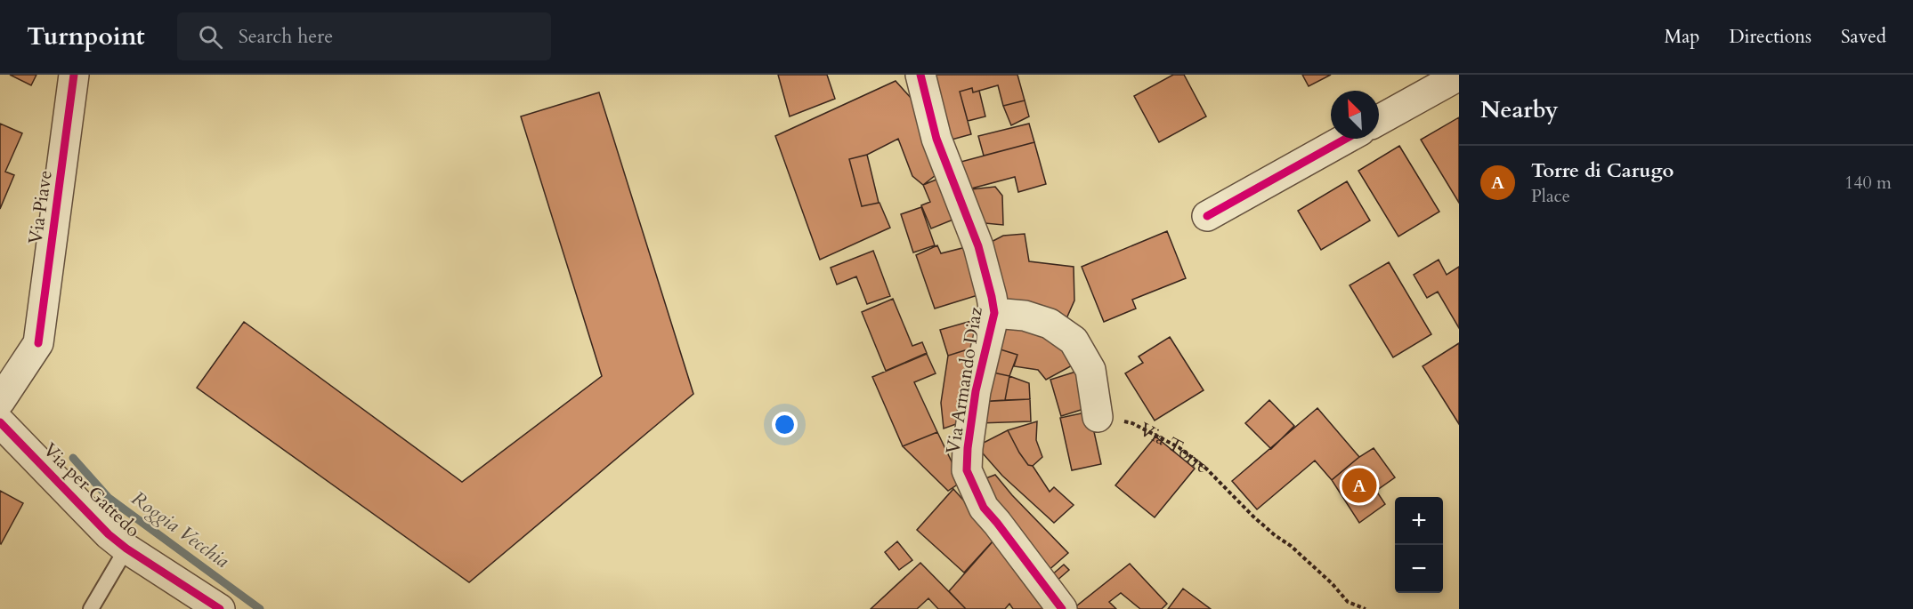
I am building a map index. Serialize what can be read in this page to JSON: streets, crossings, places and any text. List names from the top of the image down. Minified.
{"streets":{"street":["Via Piave","Via Armando Diaz","Via per Gattedo"],"path":["Via Torre"]},"water":["Roggia Vecchia"],"north":"top left","page":{"header":"Turnpoint","search":"Search here","nav":["Map","Directions","Saved"],"heading":"Nearby","list":[{"mark":"A","name":"Torre di Carugo","note":"Place","value":"140 m"}],"pins":"A","map_buttons":["+","−"]}}
